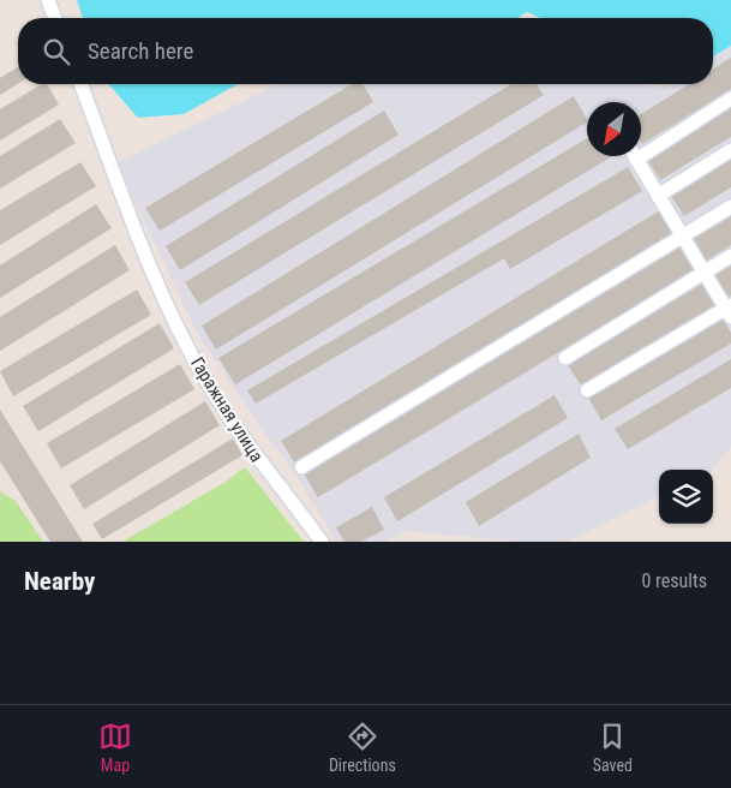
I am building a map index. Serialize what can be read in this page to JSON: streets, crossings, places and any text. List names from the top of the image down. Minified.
{"streets":{"street":["Гаражная улица"]},"north":"bottom left","page":{"search":"Search here","heading":["Nearby","0 results"],"nav":["Map","Directions","Saved"]}}
